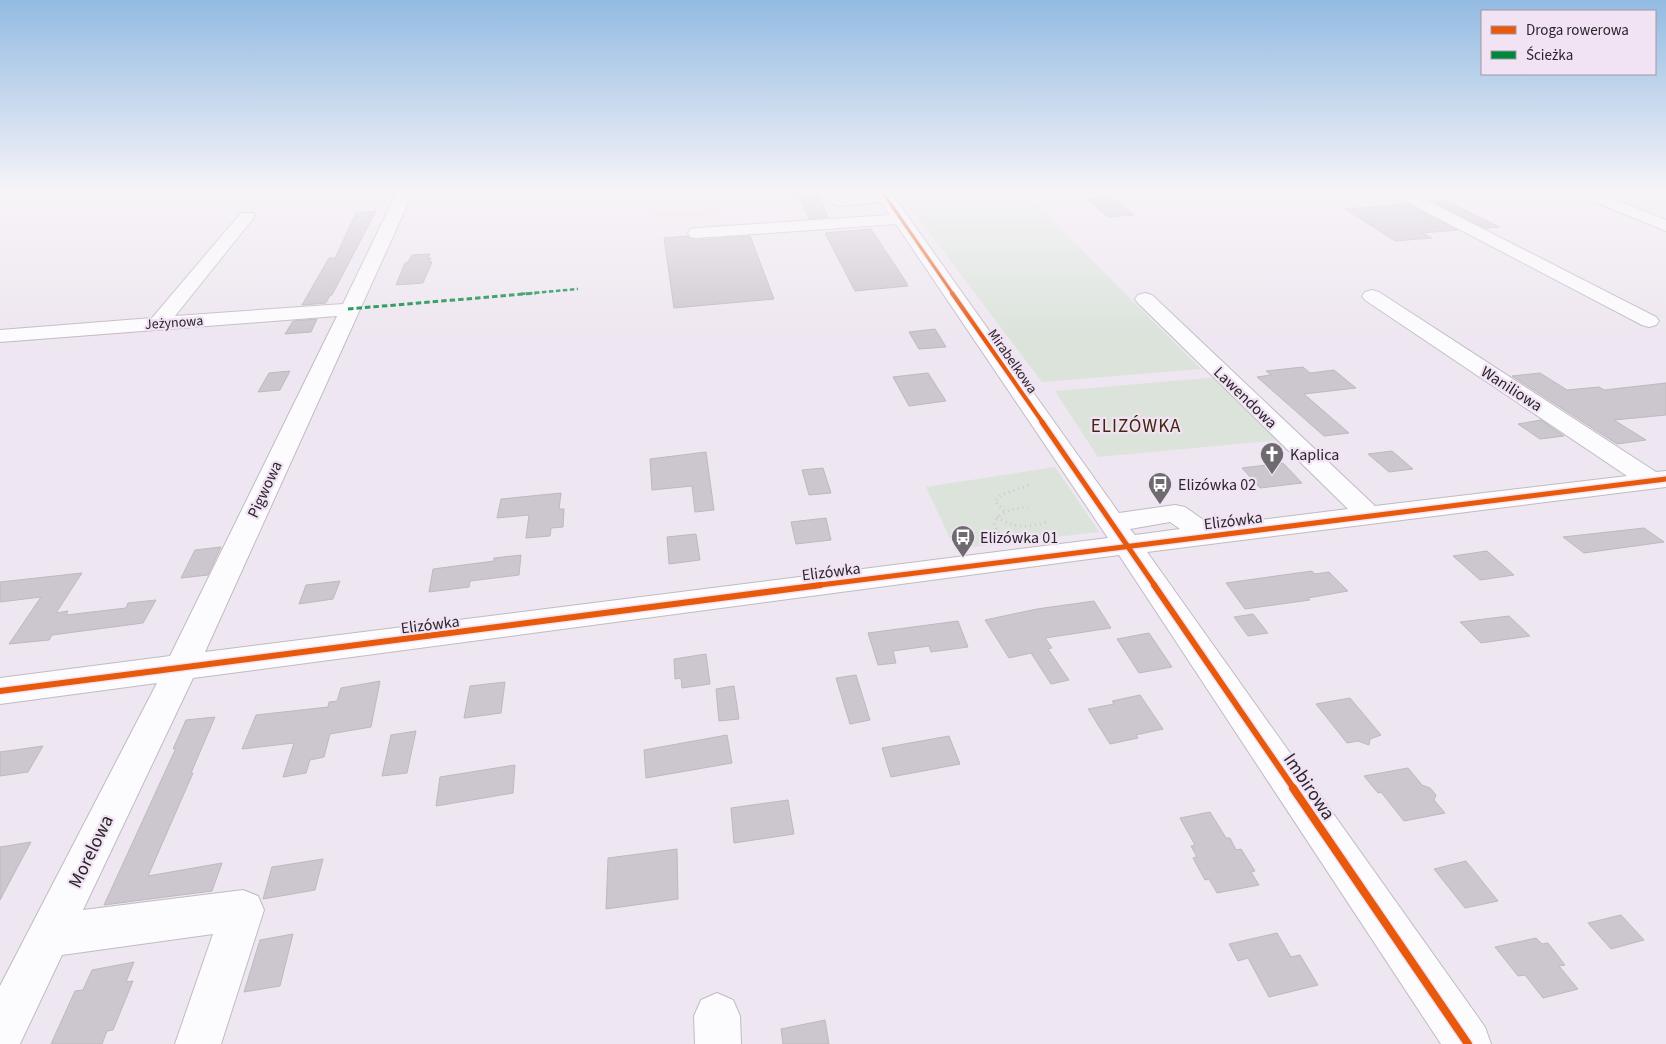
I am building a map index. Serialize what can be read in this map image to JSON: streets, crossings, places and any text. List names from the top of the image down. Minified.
{"streets":{"street":["Jeżynowa","Mirabelkowa","Waniliowa","Lawendowa","Pigwowa","Elizówka","Imbirowa","Morelowa"]},"crossings":[["Jeżynowa","Pigwowa"],["Mirabelkowa","Elizówka"],["Mirabelkowa","Imbirowa"],["Waniliowa","Elizówka"],["Lawendowa","Elizówka"],["Pigwowa","Elizówka"],["Pigwowa","Morelowa"],["Elizówka","Imbirowa"],["Elizówka","Morelowa"]],"districts":["ELIZÓWKA"],"places":{"church":["Kaplica"],"bus stop":["Elizówka 02","Elizówka 01"]},"legend":["Droga rowerowa","Ścieżka"]}
